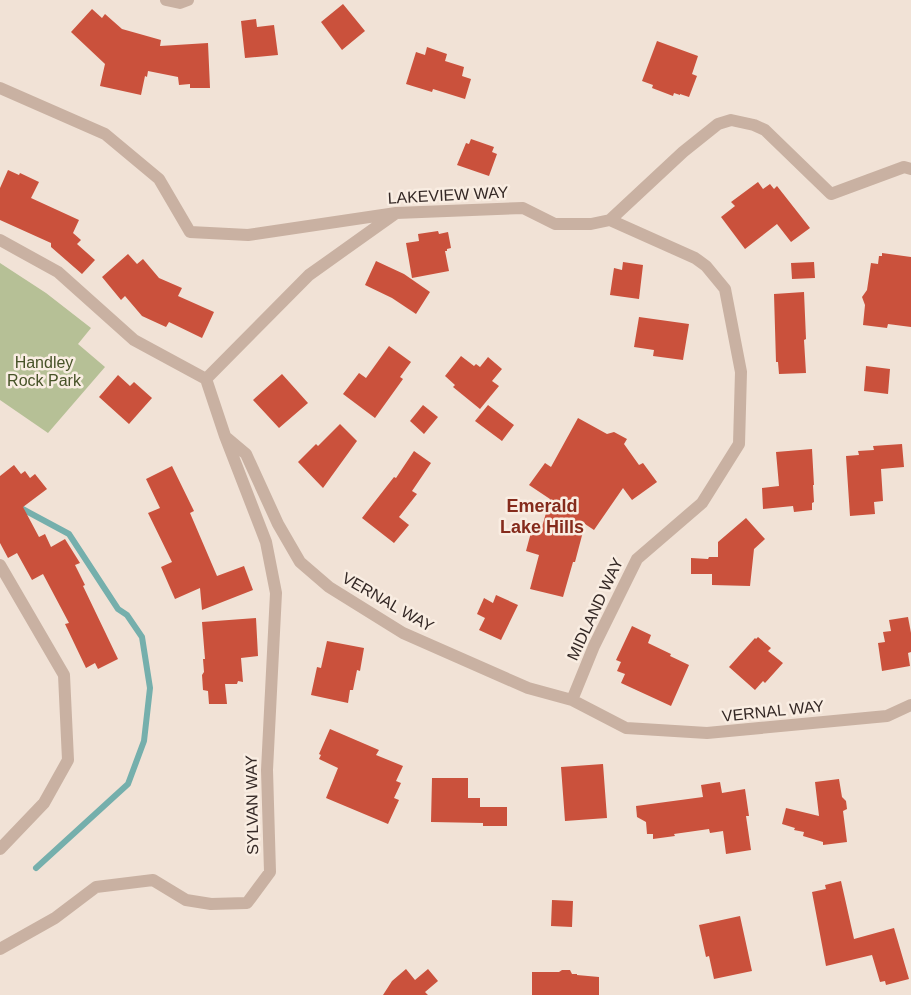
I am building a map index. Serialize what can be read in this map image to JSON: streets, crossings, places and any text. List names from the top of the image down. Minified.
{"streets":{"street":["LAKEVIEW WAY","VERNAL WAY","MIDLAND WAY","SYLVAN WAY"]},"crossings":[["LAKEVIEW WAY","MIDLAND WAY"],["VERNAL WAY","MIDLAND WAY"],["VERNAL WAY","SYLVAN WAY"]],"districts":["Emerald Lake Hills"],"parks":["Handley Rock Park"]}
